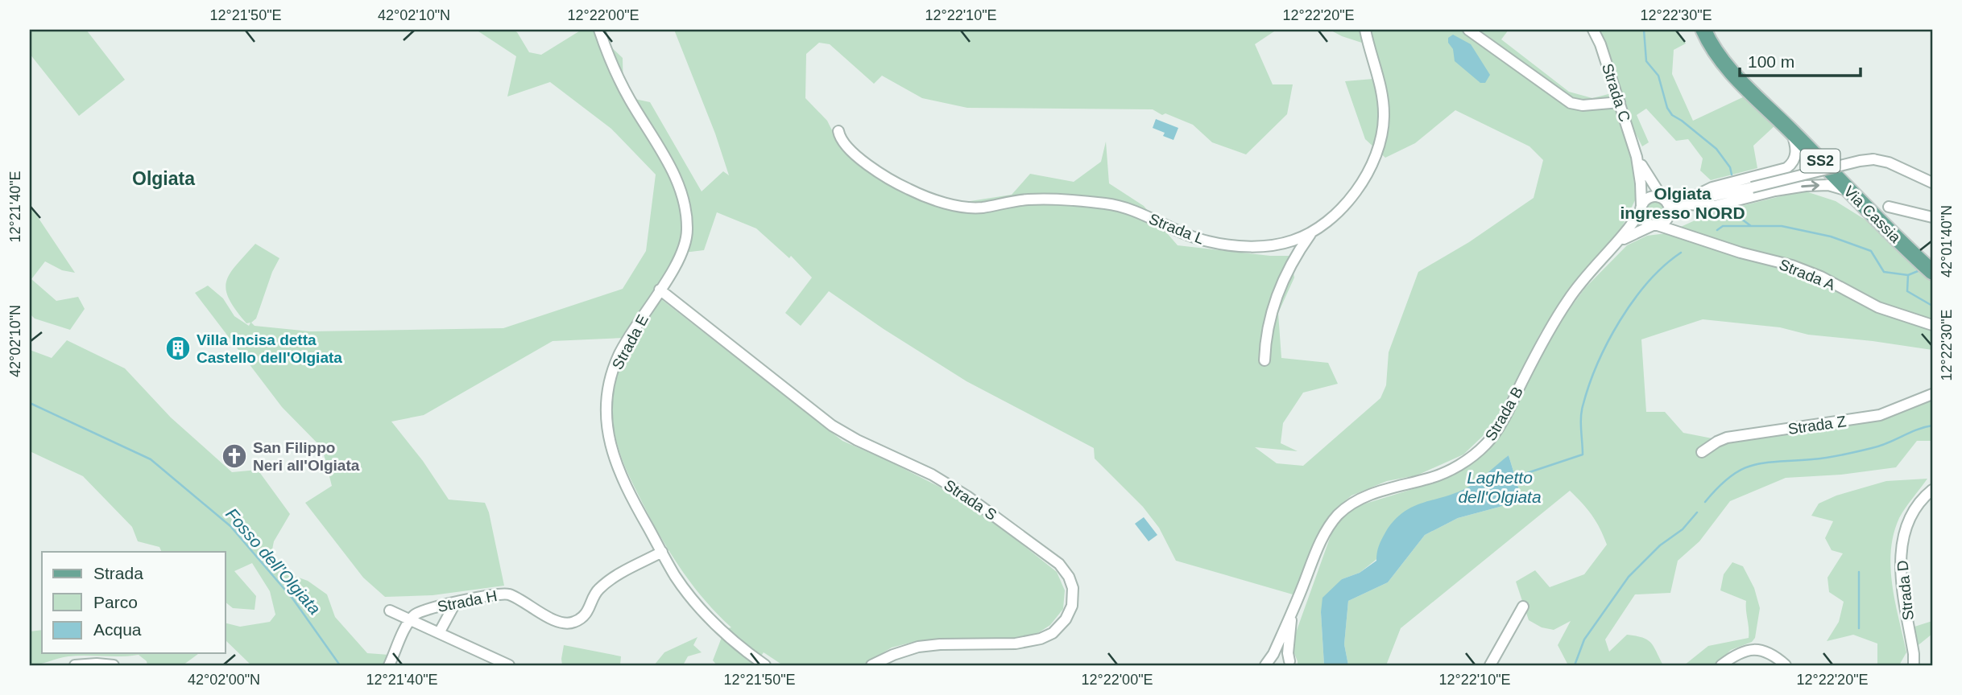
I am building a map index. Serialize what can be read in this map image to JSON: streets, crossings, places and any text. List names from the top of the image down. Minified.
{"streets":{"main road":["SS2","Via Cassia"],"street":["Strada C","Strada L","Strada A","Strada E","Strada B","Strada Z","Strada S","Strada D","Strada H"]},"crossings":[["Strada C","Strada A"],["Strada C","Strada B"],["Strada A","Strada B"],["Strada E","Strada S"],["Strada E","Strada H"]],"districts":["Olgiata","Olgiata ingresso NORD"],"water":["Laghetto dell'Olgiata","Fosso dell’Olgiata"],"places":{"building":["Villa Incisa detta Castello dell'Olgiata"],"church":["San Filippo Neri all'Olgiata"]},"legend":["Strada","Parco","Acqua"],"scale_bar":"100 m","coordinates":["12°21'50\"E","42°02'10\"N","12°22'00\"E","12°22'10\"E","12°22'20\"E","12°22'30\"E","12°21'40\"E","42°01'40\"N","42°02'00\"N"]}
